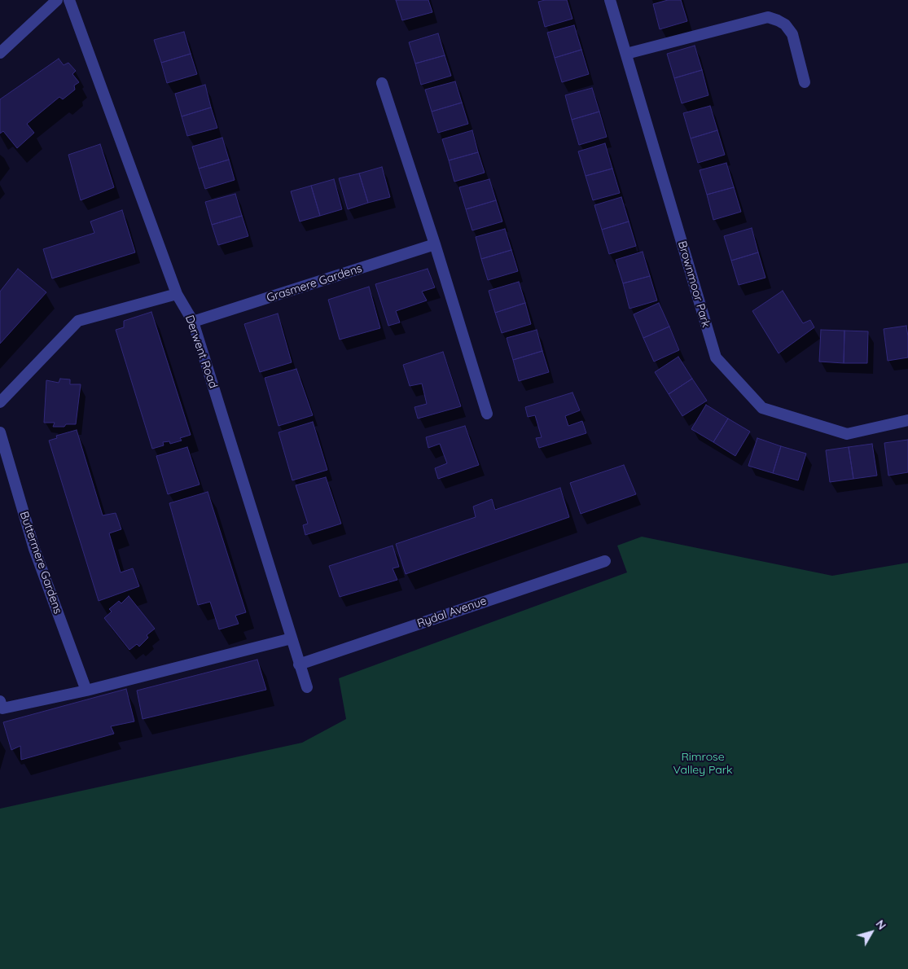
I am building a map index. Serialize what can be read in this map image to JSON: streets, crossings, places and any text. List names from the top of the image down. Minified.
{"streets":{"street":["Grasmere Gardens","Brownmoor Park","Derwent Road","Buttermere Gardens","Rydal Avenue"]},"crossings":[["Grasmere Gardens","Derwent Road"],["Derwent Road","Rydal Avenue"]],"parks":["Rimrose Valley Park"],"north":"top right"}
